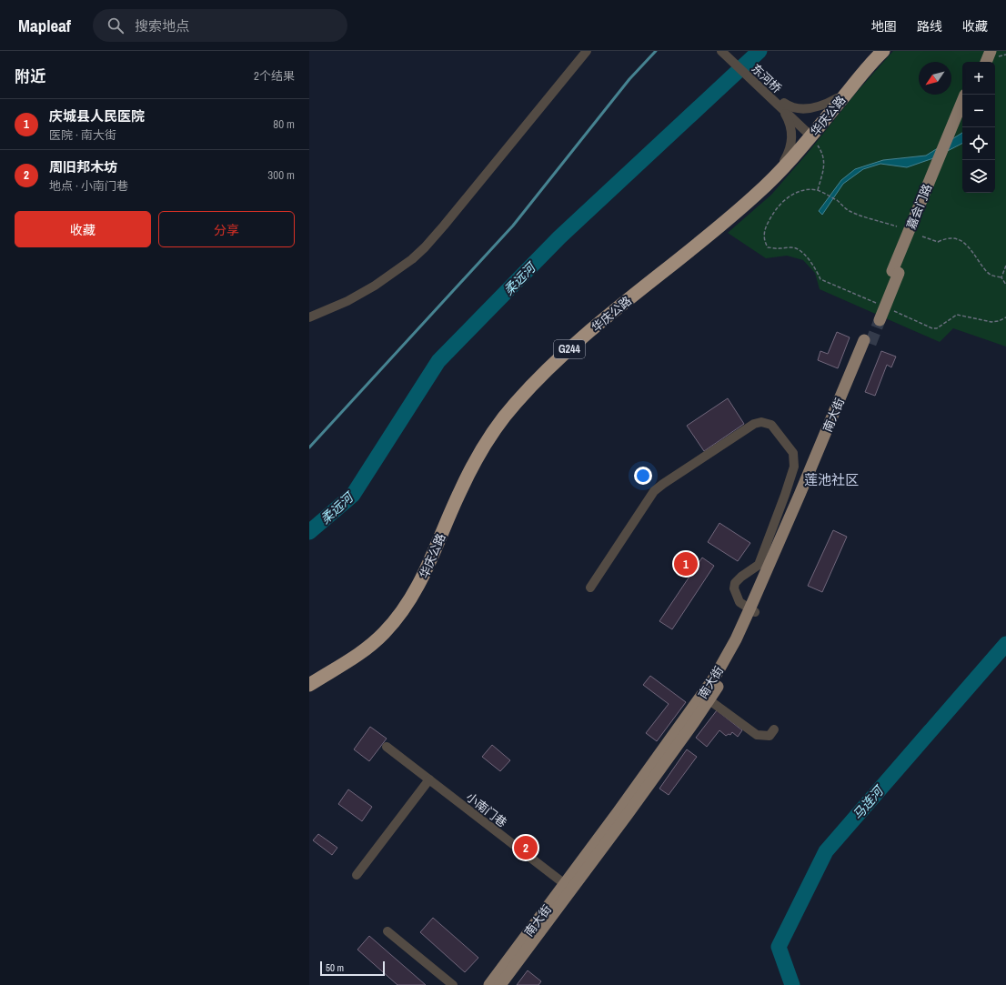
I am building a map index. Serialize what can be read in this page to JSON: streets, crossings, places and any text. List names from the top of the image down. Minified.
{"streets":{"highway":["华庆公路","G244"],"main road":["嘉会门路","南大街"],"street":["东河桥","小南门巷"]},"crossings":[["南大街","小南门巷"]],"districts":["莲池社区"],"water":["柔远河","马连河"],"scale_bar":"50 m","north":"bottom left","page":{"header":"Mapleaf","search":"搜索地点","nav":["地图","路线","收藏"],"heading":["附近","2个结果"],"map_buttons":["+","−"],"list":[{"mark":"1","name":"庆城县人民医院","note":"医院 · 南大街","value":"80 m"},{"mark":"2","name":"周旧邦木坊","note":"地点 · 小南门巷","value":"300 m"}],"buttons":["收藏","分享"],"pins":["1","2"],"scale":"50 m"}}
